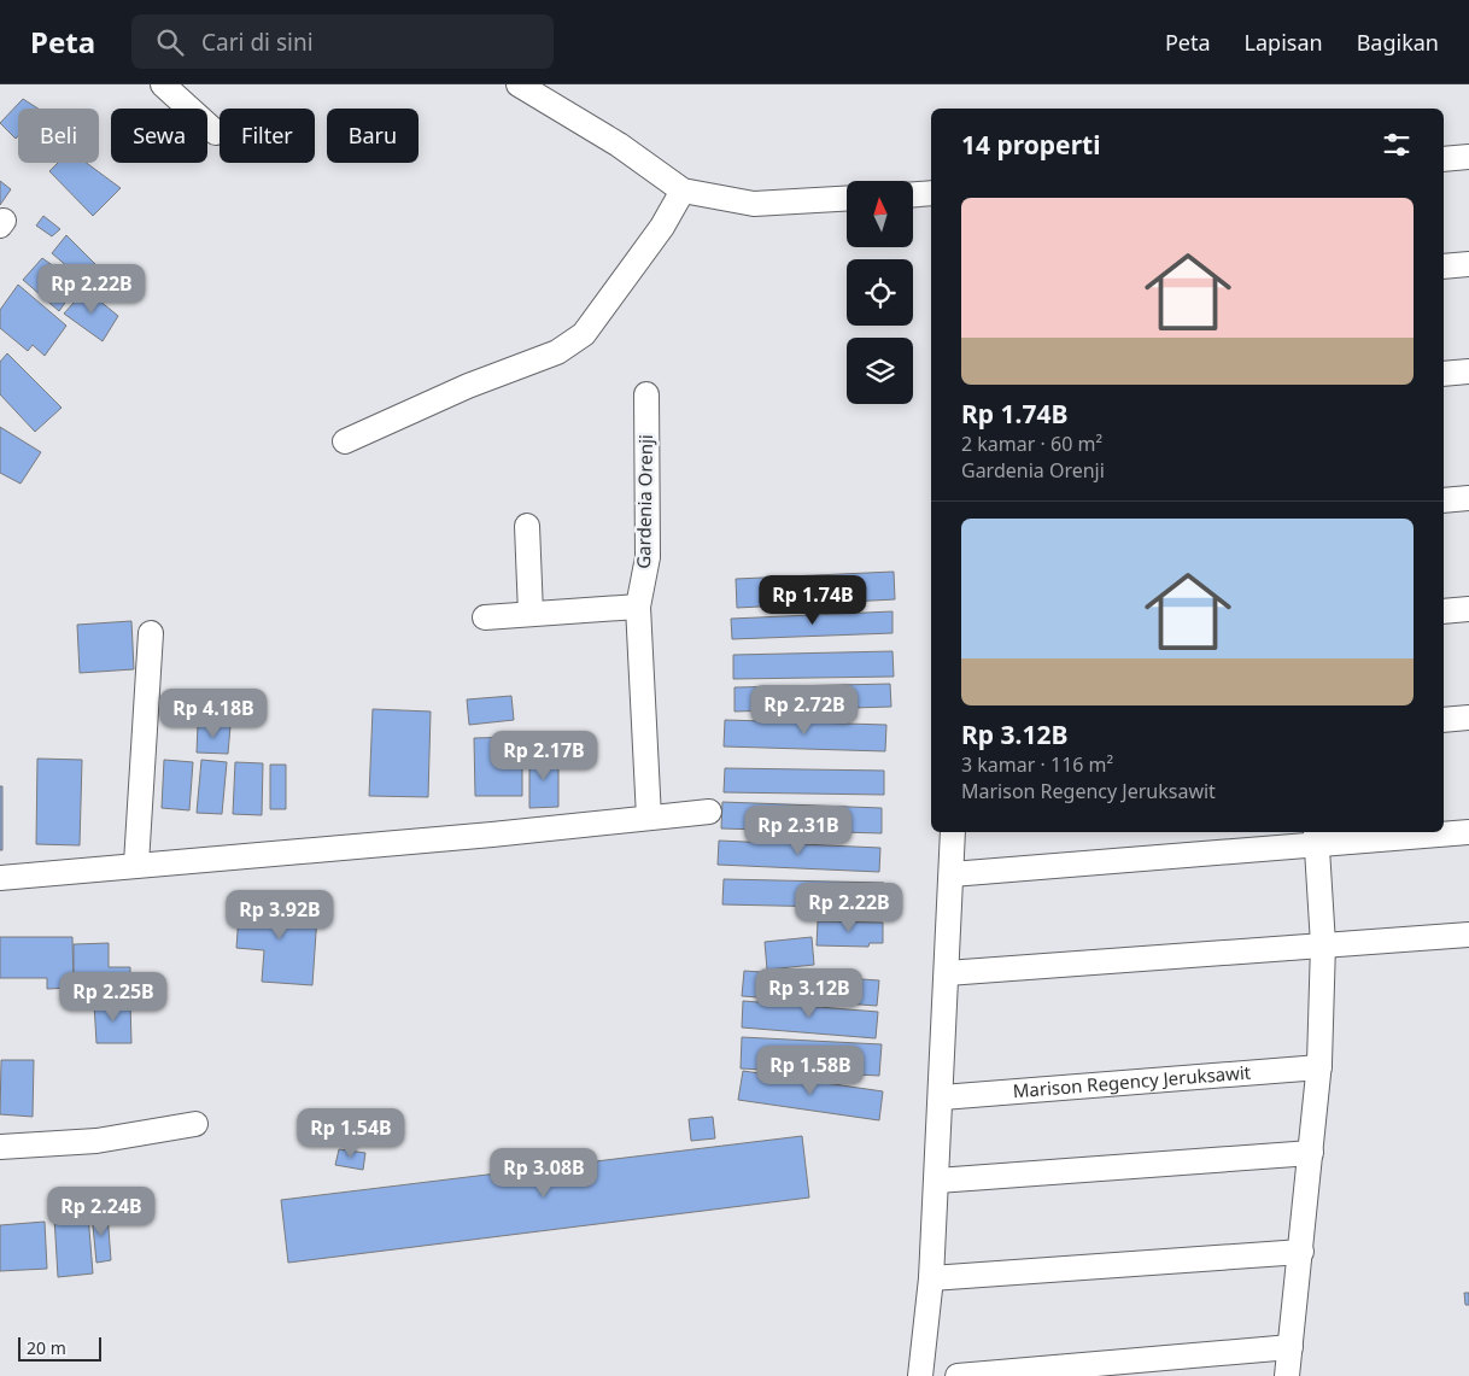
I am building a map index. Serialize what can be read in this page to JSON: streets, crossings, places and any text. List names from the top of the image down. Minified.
{"streets":{"street":["Gardenia Orenji","Marison Regency Jeruksawit"]},"scale_bar":"20 m","north":"top","page":{"header":"Peta","search":"Cari di sini","nav":["Peta","Lapisan","Bagikan"],"chip":["Beli","Sewa","Filter","Baru"],"heading":"14 properti","list":[{"name":"Rp 1.74B","note":"2 kamar · 60 m² · Gardenia Orenji"},{"name":"Rp 3.12B","note":"3 kamar · 116 m² · Marison Regency Jeruksawit"}],"price":["Rp 2.22B","Rp 1.74B","Rp 2.72B","Rp 4.18B","Rp 2.17B","Rp 2.31B","Rp 2.22B","Rp 3.92B","Rp 3.12B","Rp 2.25B","Rp 1.58B","Rp 1.54B","Rp 3.08B","Rp 2.24B"],"scale":"20 m"}}
